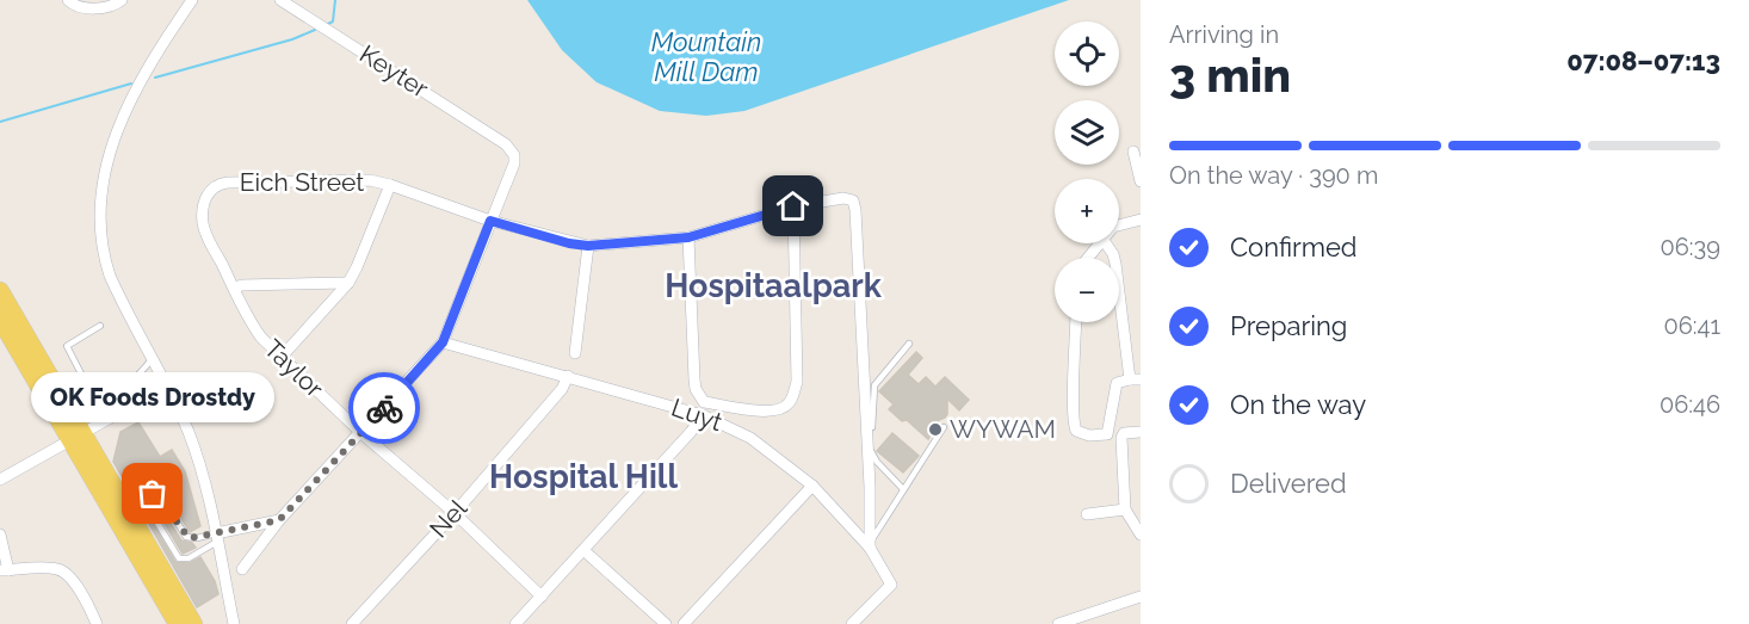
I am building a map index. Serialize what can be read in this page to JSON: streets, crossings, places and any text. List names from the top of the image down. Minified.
{"streets":{"street":["Keyter","Eich Street","Taylor","Luyt","Nel"]},"crossings":[["Keyter","Eich Street"],["Eich Street","Taylor"],["Eich Street","Luyt"],["Taylor","Nel"],["Luyt","Nel"]],"districts":["Hospitaalpark","Hospital Hill"],"water":["Mountain Mill Dam"],"places":["WYWAM","OK Foods Drostdy"],"page":{"heading":["3 min","Arriving in","07:08–07:13"],"map_buttons":["+","−"],"bar":"On the way · 390 m","list":[["Confirmed","06:39"],["Preparing","06:41"],["On the way","06:46"],"Delivered"],"bubble":"OK Foods Drostdy"}}
